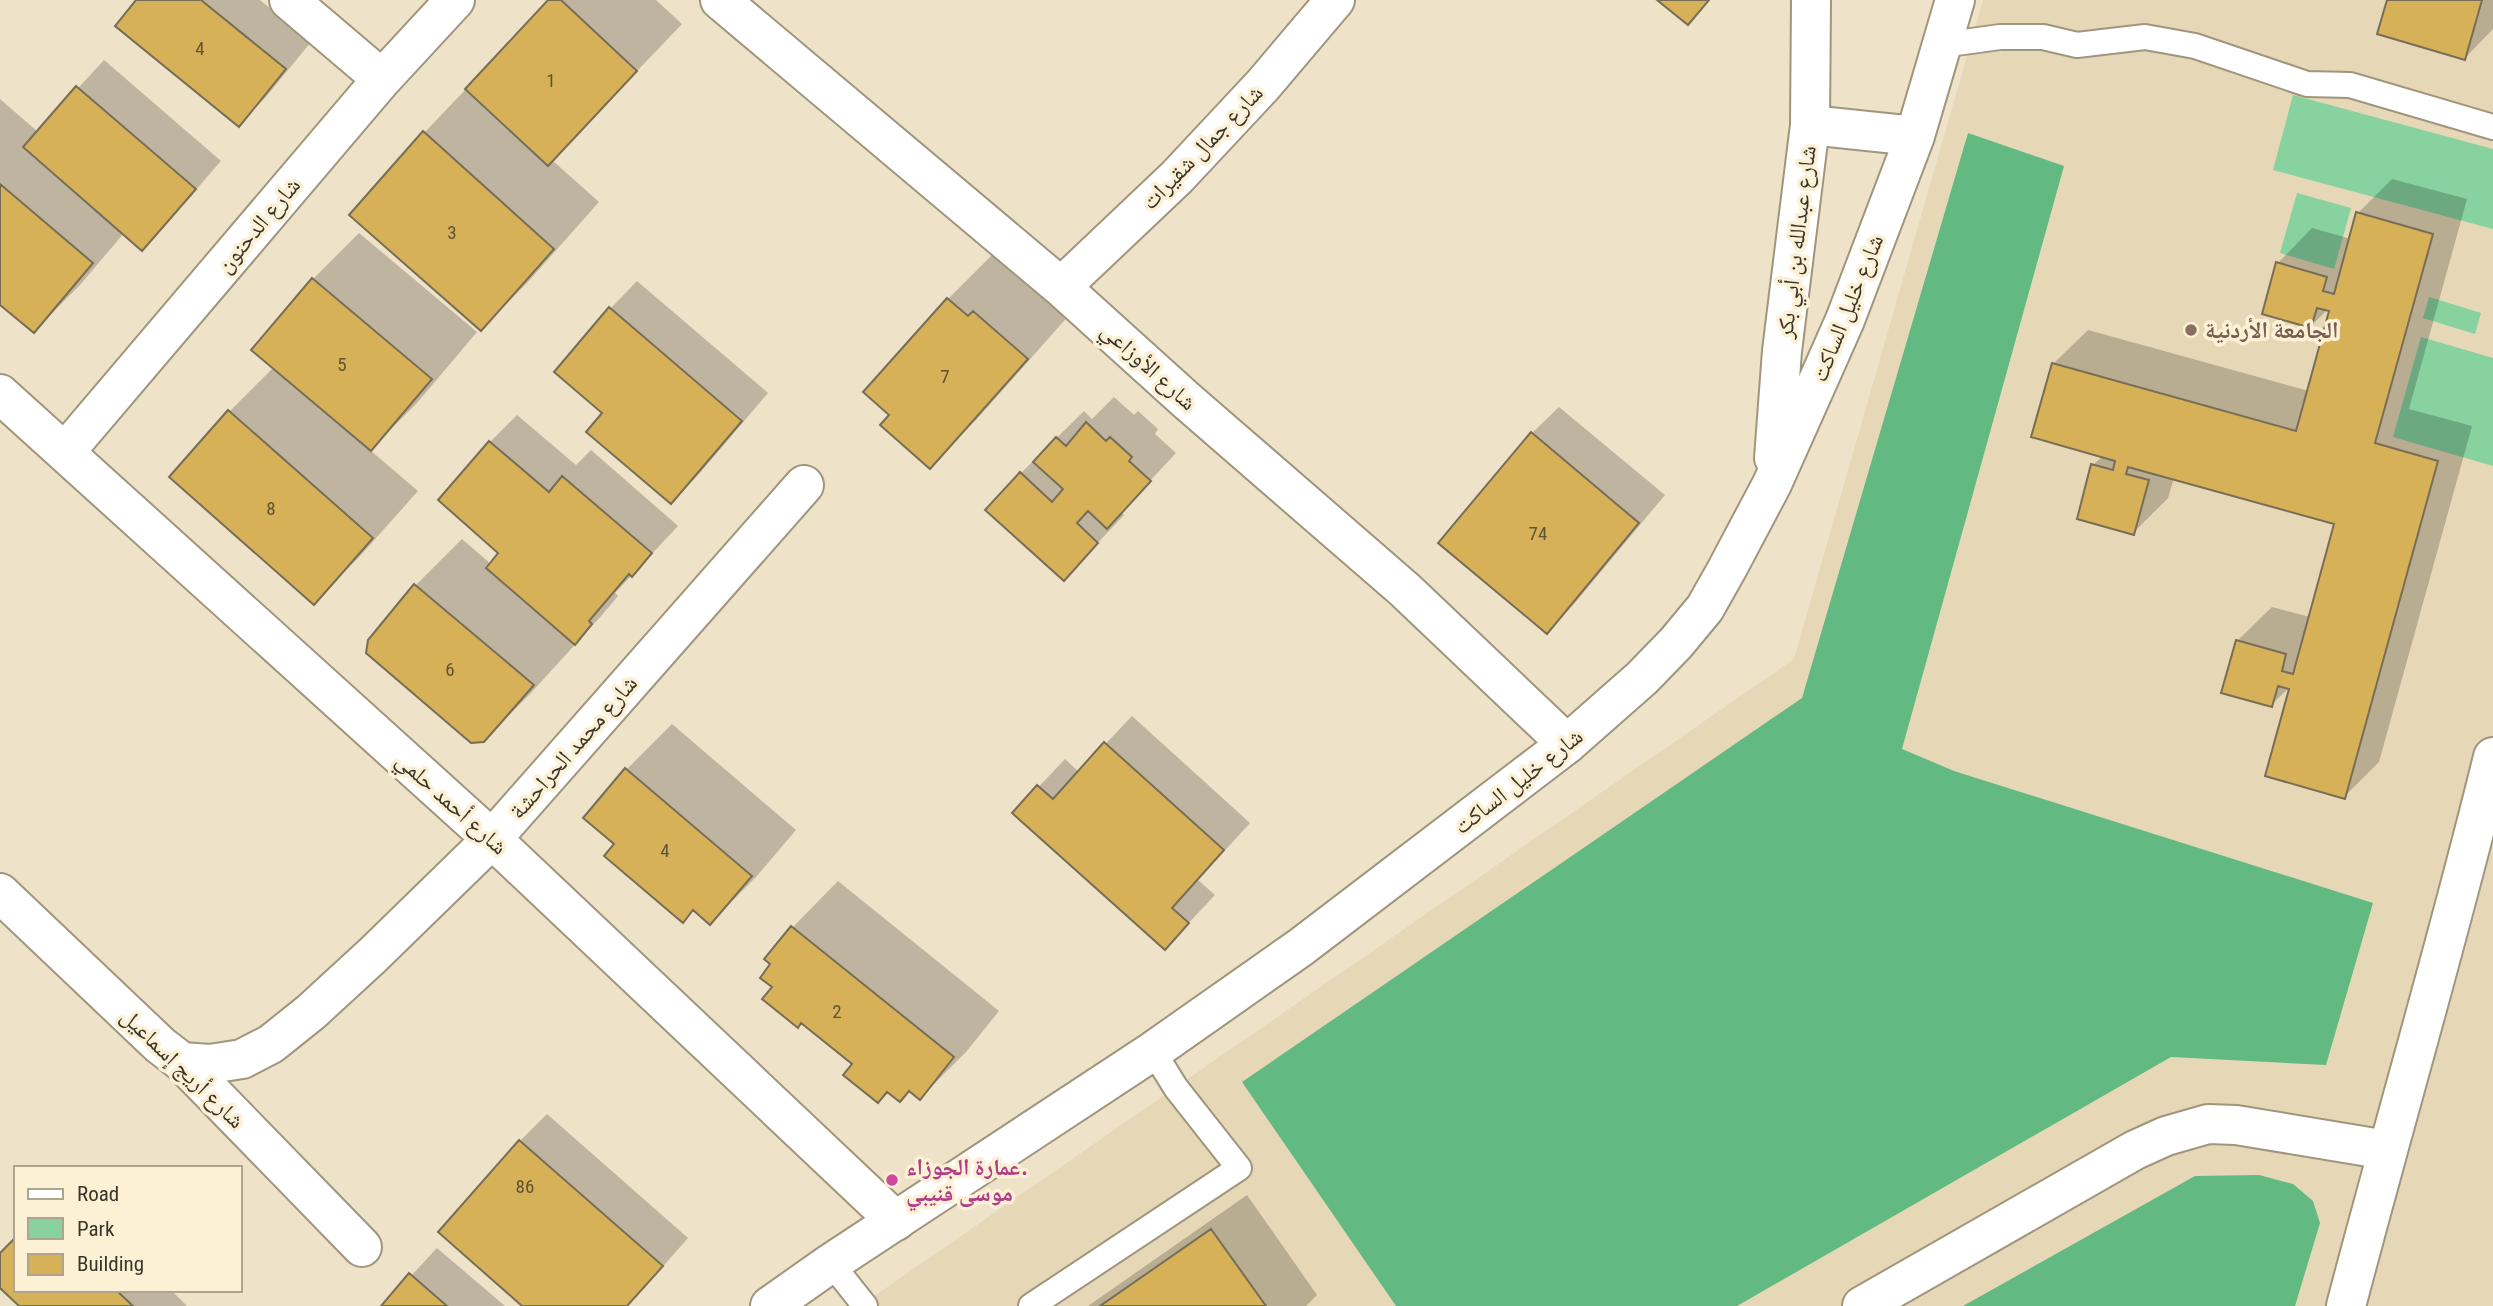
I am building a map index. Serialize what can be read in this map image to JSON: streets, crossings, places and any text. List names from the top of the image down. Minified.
{"streets":{"street":["شارع جمال شقيرات","شارع الدحنون","شارع عبدالله بن أبي بكر","شارع خليل الساكت","شارع الأوزاعي","شارع محمد الحراحشة","شارع أحمد حلمي","شارع أريج إسماعيل"]},"crossings":[["شارع جمال شقيرات","شارع الأوزاعي"],["شارع الدحنون","شارع أحمد حلمي"],["شارع عبدالله بن أبي بكر","شارع خليل الساكت"],["شارع خليل الساكت","شارع الأوزاعي"],["شارع خليل الساكت","شارع أحمد حلمي"],["شارع محمد الحراحشة","شارع أحمد حلمي"],["شارع محمد الحراحشة","شارع أريج إسماعيل"]],"places":["الجامعة الأردنية","عمارة الجوزاء. موسى قنيبي"],"house_numbers":["4","1","3","5","7","8","74","6","4","2","86"],"legend":["Road","Park","Building"]}
